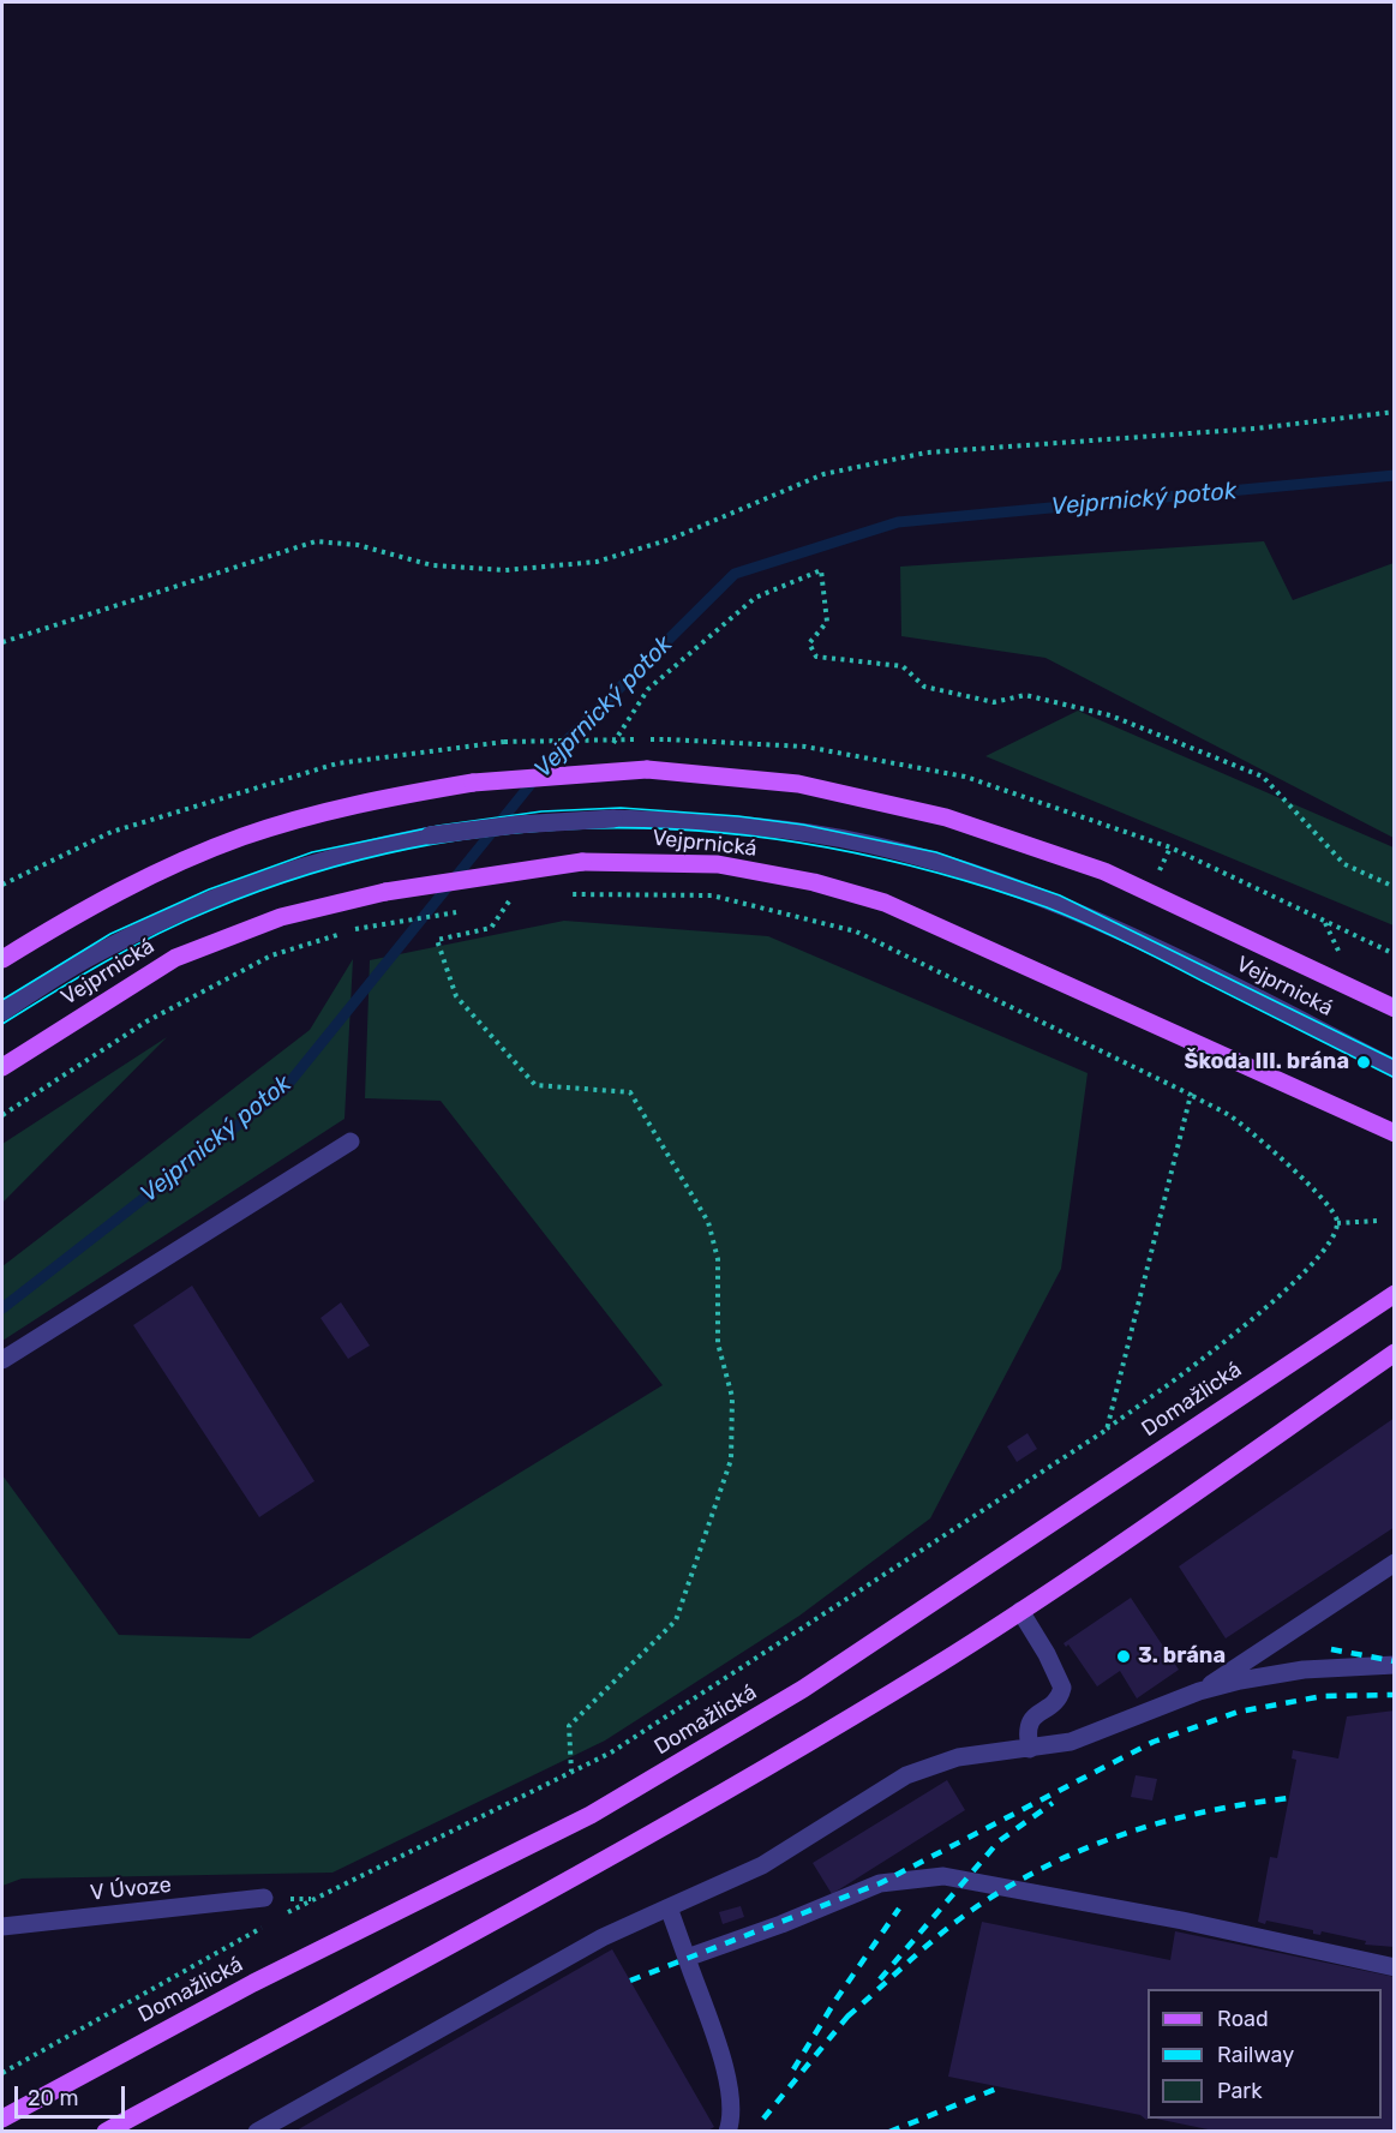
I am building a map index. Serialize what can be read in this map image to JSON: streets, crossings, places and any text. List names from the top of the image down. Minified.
{"streets":{"main road":["Vejprnická","Domažlická"],"lane":["V Úvoze"]},"water":["Vejprnický potok"],"places":["Škoda III. brána","3. brána"],"legend":["Road","Railway","Park"],"scale_bar":"20 m"}
